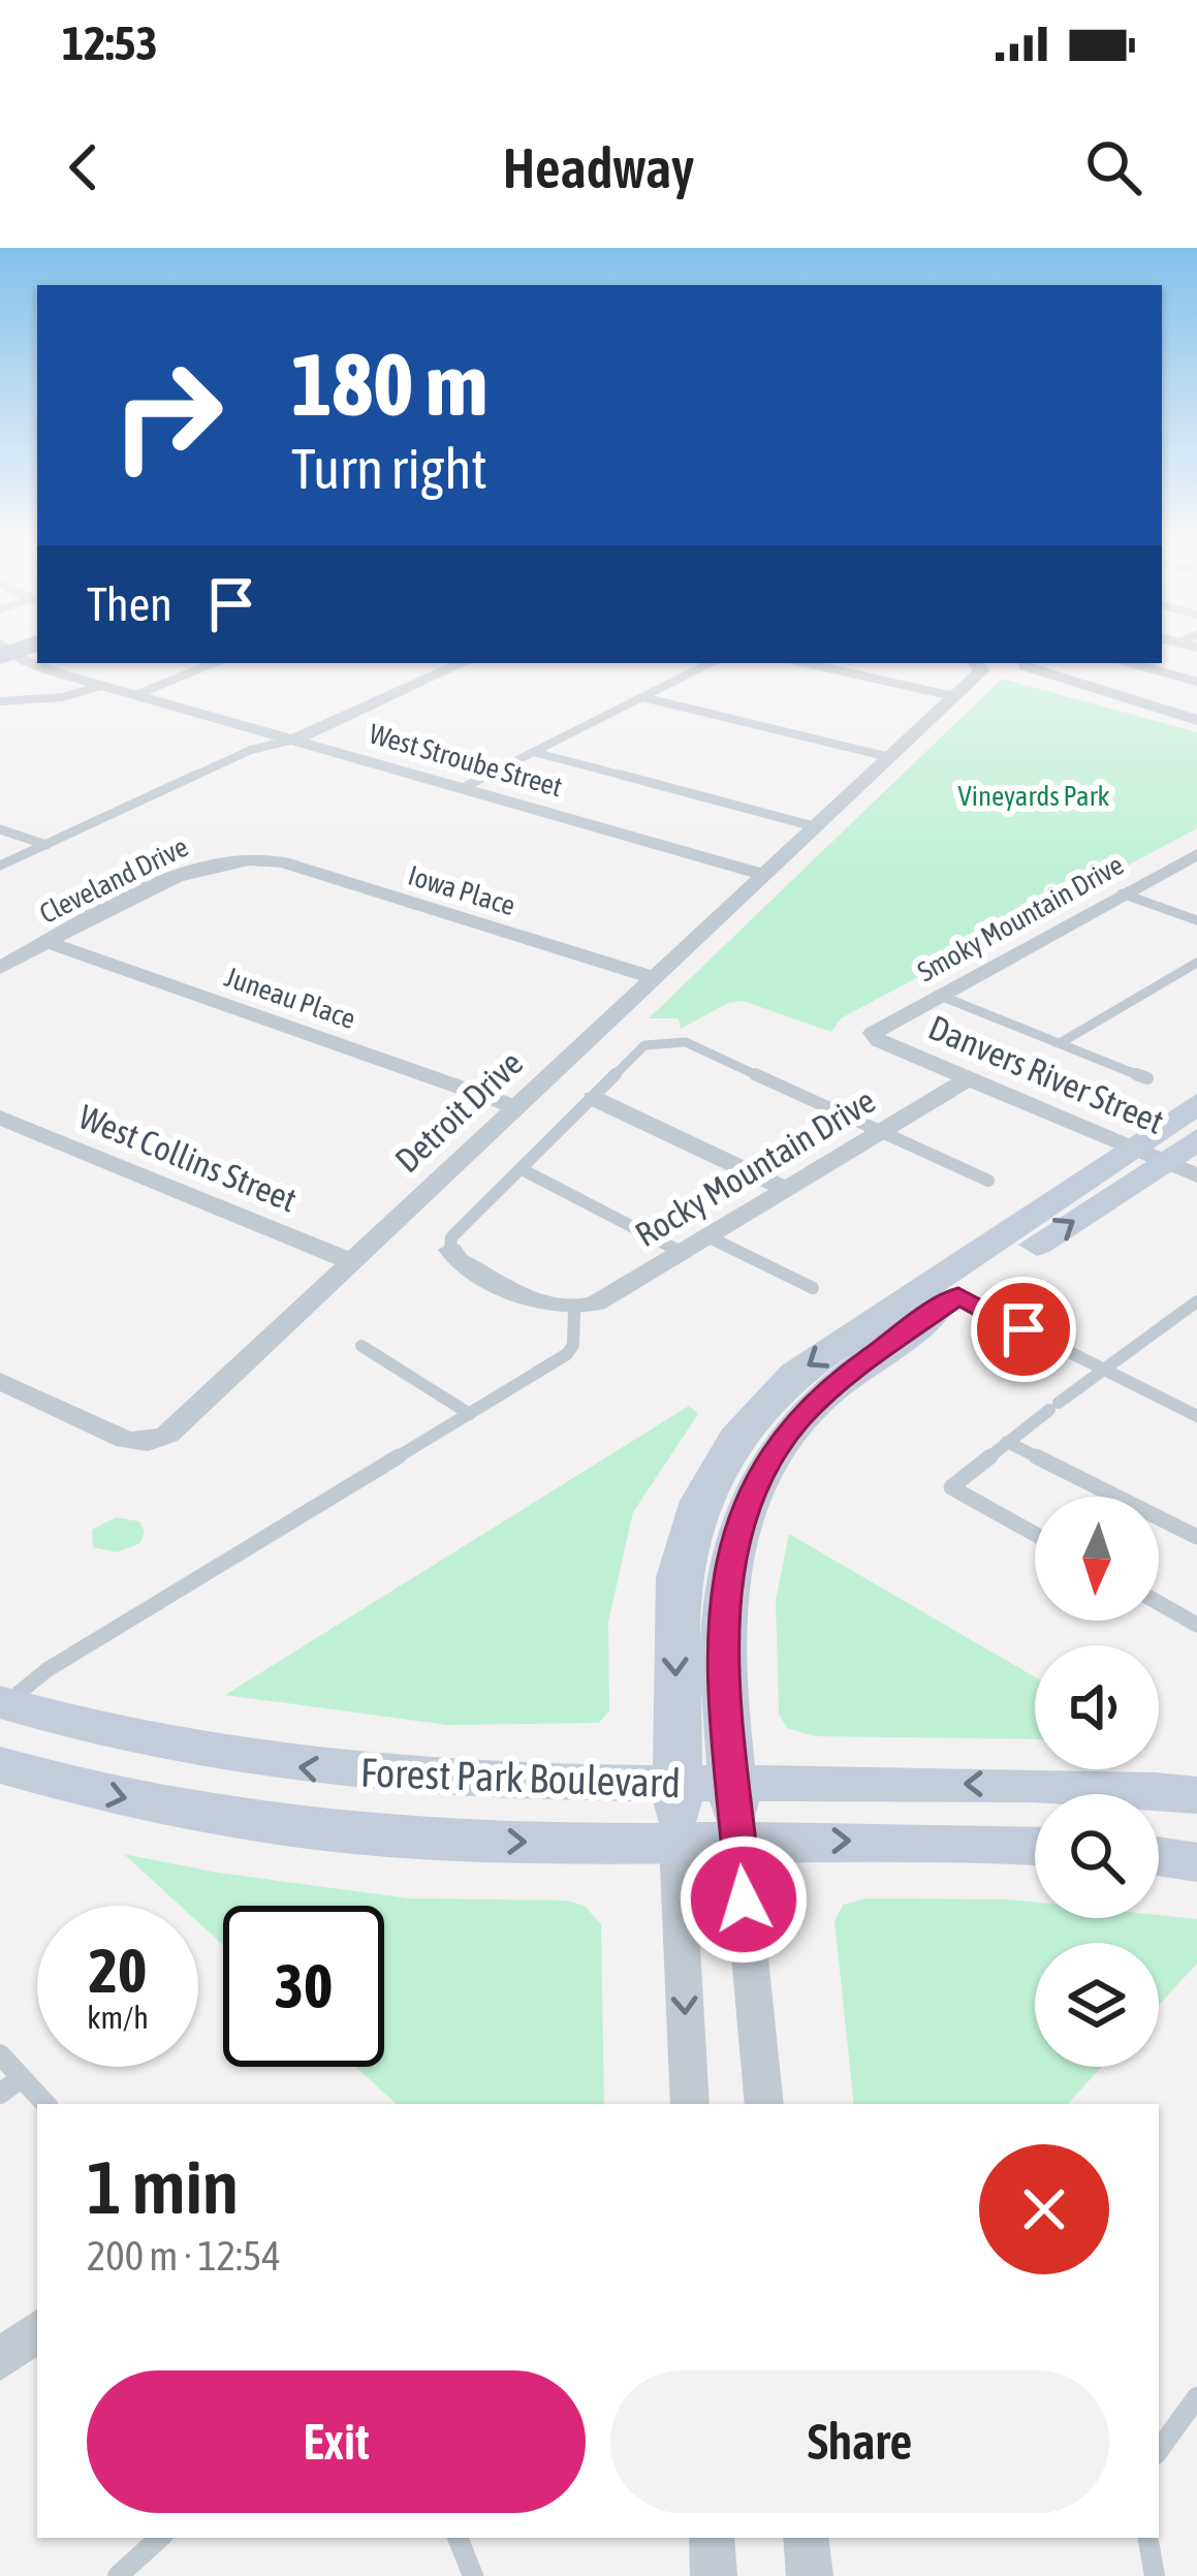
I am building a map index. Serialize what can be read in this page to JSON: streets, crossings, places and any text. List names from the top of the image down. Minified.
{"streets":{"street":["West Stroube Street","Cleveland Drive","Iowa Place","Smoky Mountain Drive","Juneau Place","Danvers River Street","Detroit Drive","West Collins Street","Rocky Mountain Drive","Forest Park Boulevard"]},"crossings":[["West Stroube Street","Detroit Drive"],["Cleveland Drive","Iowa Place"],["Cleveland Drive","Juneau Place"],["Iowa Place","Detroit Drive"],["Smoky Mountain Drive","Danvers River Street"],["Juneau Place","Detroit Drive"],["Danvers River Street","Rocky Mountain Drive"],["Detroit Drive","West Collins Street"]],"parks":["Vineyards Park"],"north":"bottom","page":{"status":"12:53","header":"Headway","turn":["180 m","Turn right"],"then":"Then","speed":"20 km/h","limit":"30","heading":["1 min","200 m · 12:54"],"buttons":["Exit","Share"]}}
